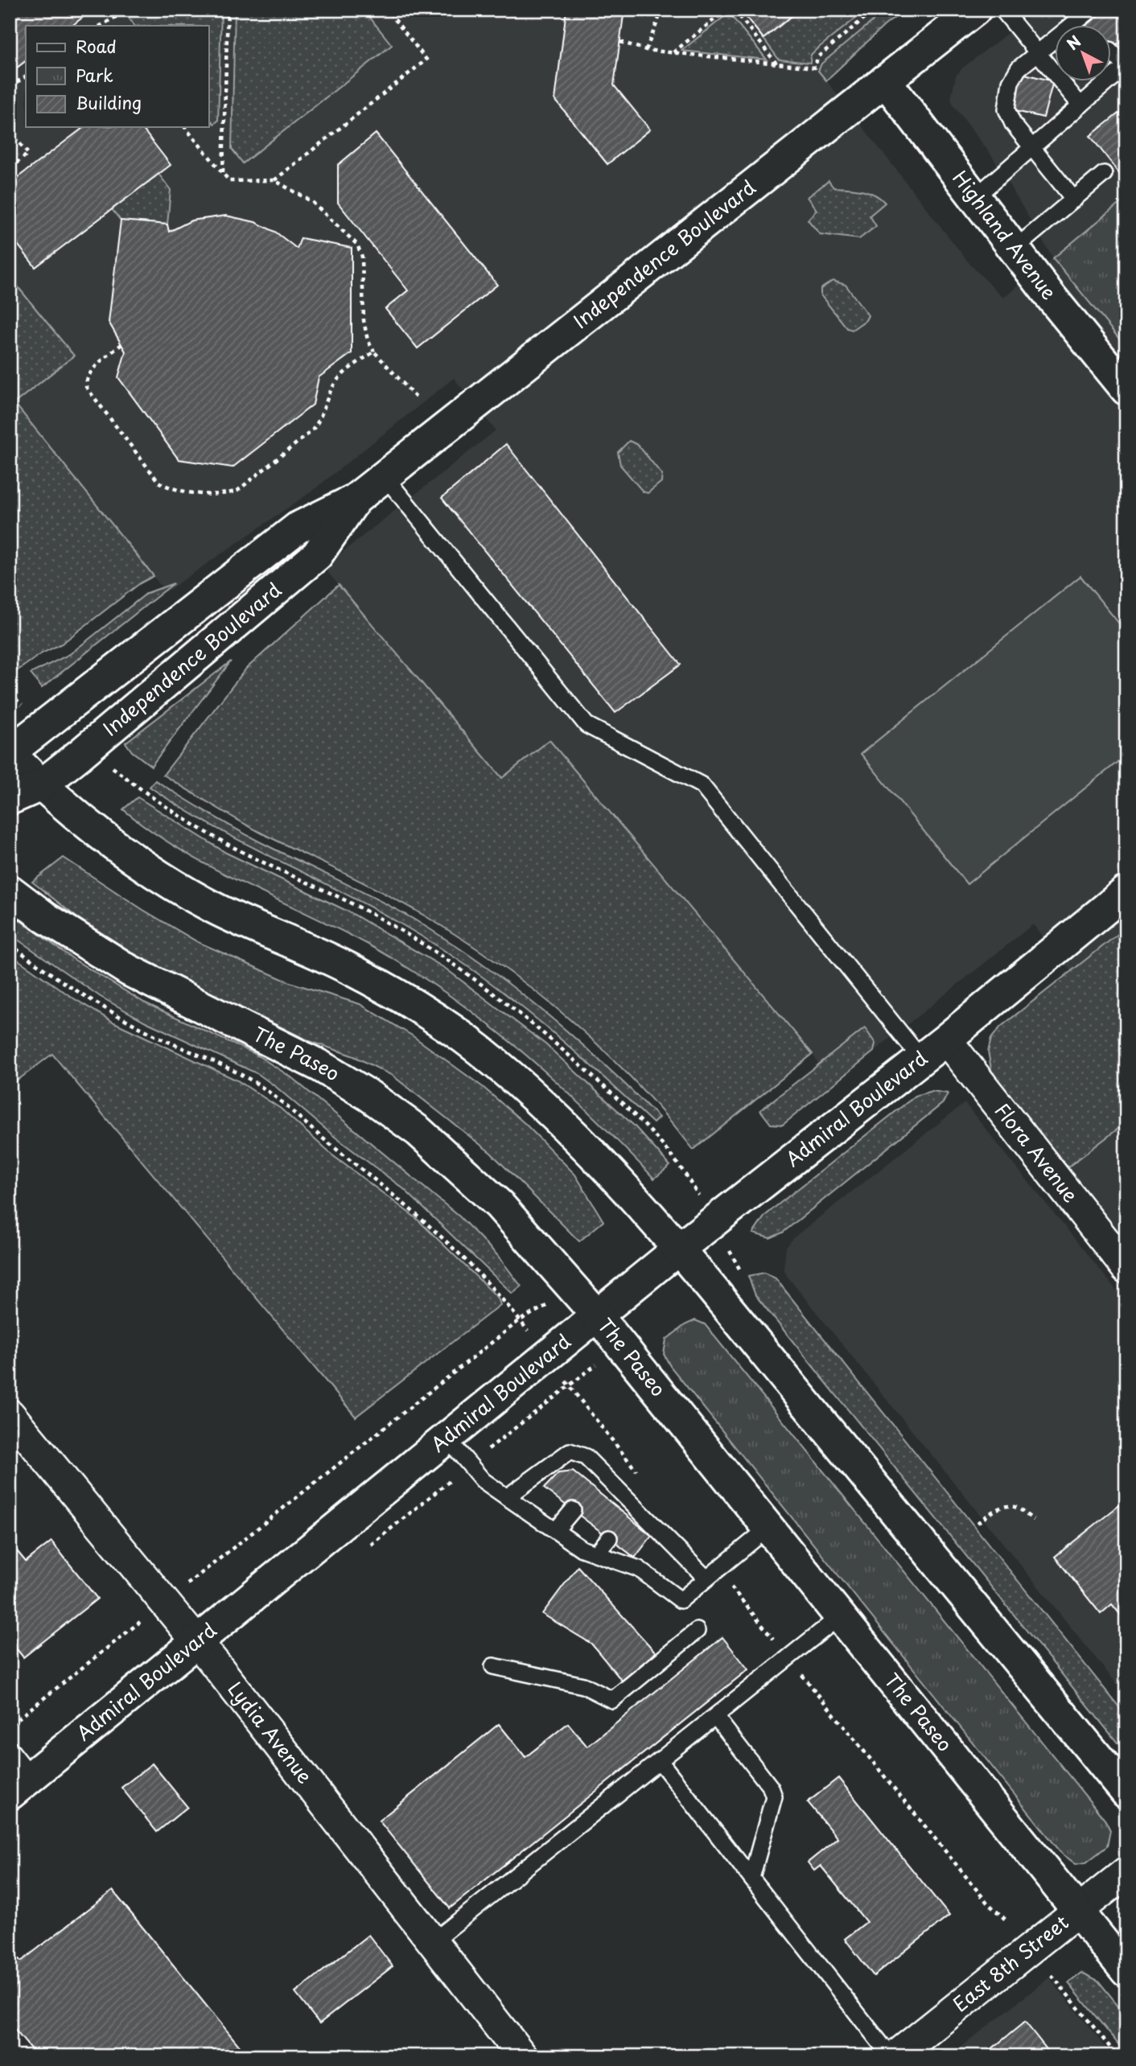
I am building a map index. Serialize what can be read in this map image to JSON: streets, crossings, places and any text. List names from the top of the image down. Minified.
{"streets":{"main road":["Highland Avenue","Independence Boulevard","The Paseo","Admiral Boulevard"],"street":["Flora Avenue","Lydia Avenue","East 8th Street"]},"crossings":[["Highland Avenue","Independence Boulevard"],["The Paseo","Admiral Boulevard"],["The Paseo","East 8th Street"],["Admiral Boulevard","Flora Avenue"],["Admiral Boulevard","Lydia Avenue"]],"legend":["Road","Park","Building"],"north":"top left"}
